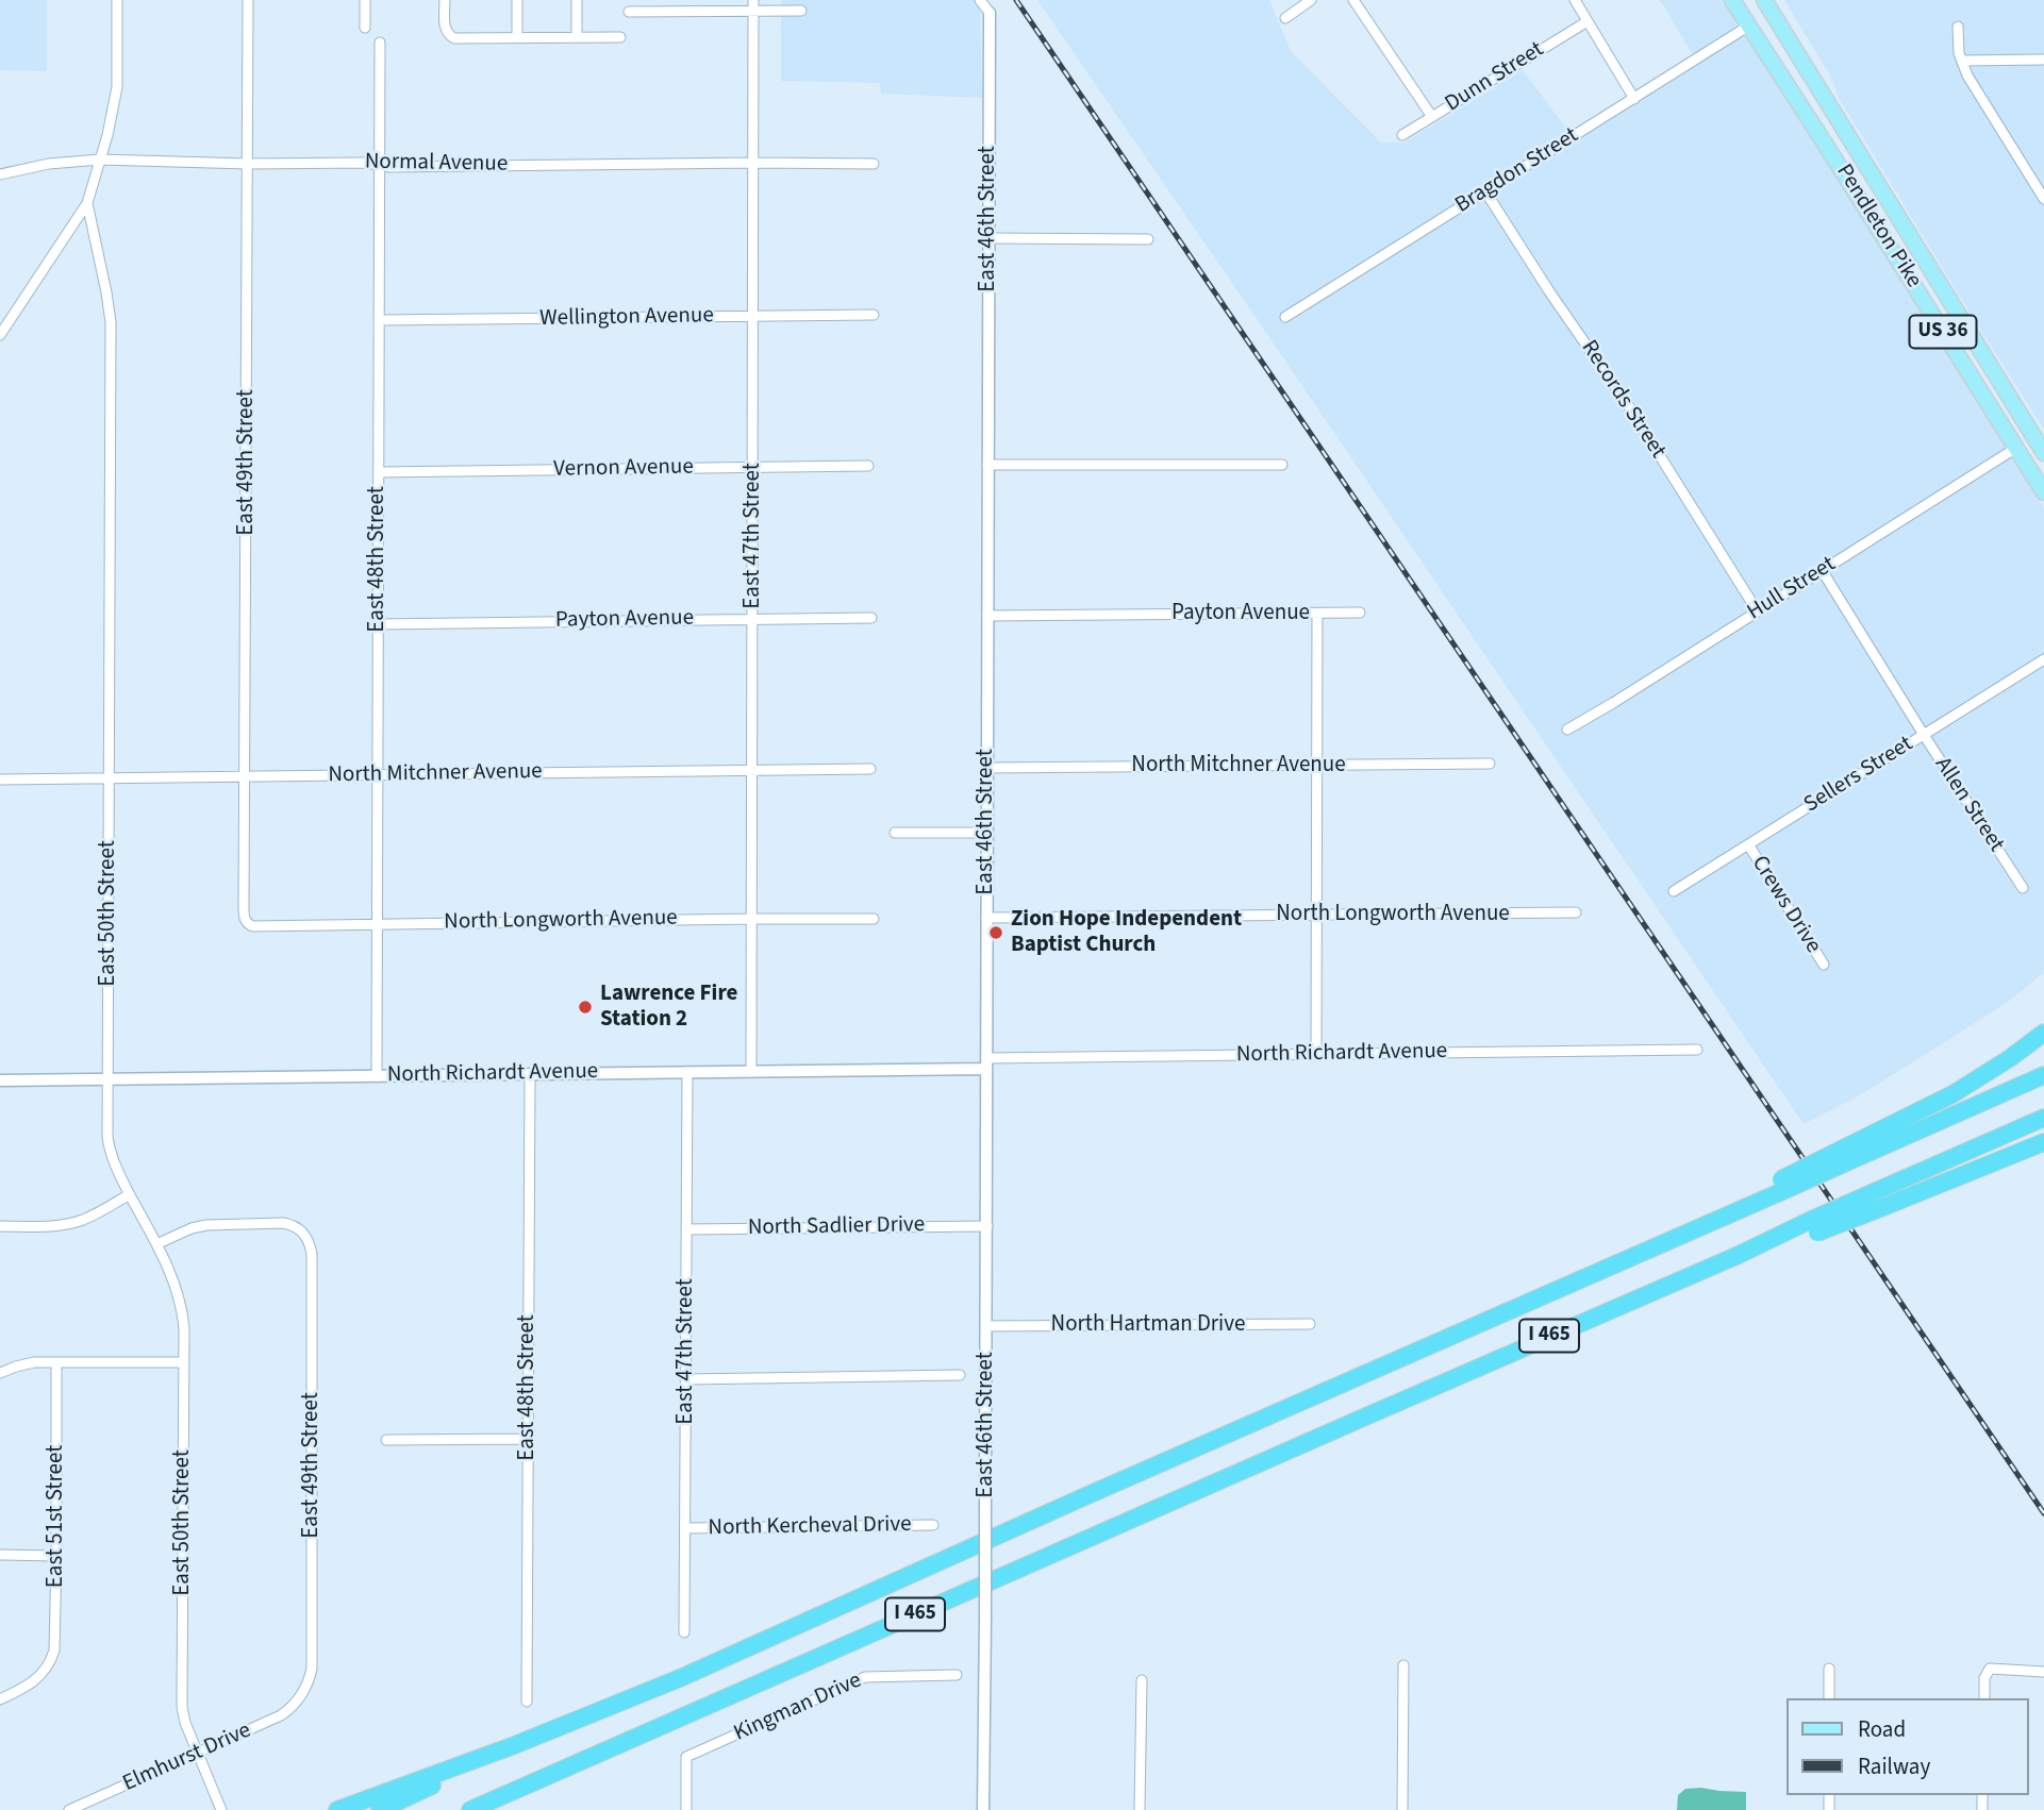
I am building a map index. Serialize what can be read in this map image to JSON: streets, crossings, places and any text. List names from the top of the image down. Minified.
{"streets":{"highway":["I 465"],"main road":["Pendleton Pike","US 36"],"street":["Dunn Street","Normal Avenue","Bragdon Street","East 46th Street","Wellington Avenue","Records Street","East 49th Street","Vernon Avenue","East 47th Street","East 48th Street","Hull Street","Payton Avenue","North Mitchner Avenue","Sellers Street","Allen Street","Crews Drive","East 50th Street","North Longworth Avenue","North Richardt Avenue","North Sadlier Drive","North Hartman Drive","East 51st Street","North Kercheval Drive","Kingman Drive","Elmhurst Drive"]},"crossings":[["Normal Avenue","East 49th Street"],["Normal Avenue","East 47th Street"],["Normal Avenue","East 48th Street"],["Normal Avenue","East 50th Street"],["Bragdon Street","Pendleton Pike"],["Bragdon Street","Records Street"],["East 46th Street","Payton Avenue"],["East 46th Street","North Mitchner Avenue"],["East 46th Street","North Longworth Avenue"],["East 46th Street","North Richardt Avenue"],["East 46th Street","North Sadlier Drive"],["East 46th Street","North Hartman Drive"],["Pendleton Pike","Hull Street"],["Wellington Avenue","East 47th Street"],["Wellington Avenue","East 48th Street"],["Records Street","Hull Street"],["East 49th Street","North Mitchner Avenue"],["East 49th Street","East 50th Street"],["East 49th Street","North Longworth Avenue"],["East 49th Street","Elmhurst Drive"],["Vernon Avenue","East 47th Street"],["Vernon Avenue","East 48th Street"],["East 47th Street","Payton Avenue"],["East 47th Street","North Mitchner Avenue"],["East 47th Street","North Longworth Avenue"],["East 47th Street","North Richardt Avenue"],["East 47th Street","North Sadlier Drive"],["East 47th Street","North Kercheval Drive"],["East 48th Street","Payton Avenue"],["East 48th Street","North Mitchner Avenue"],["East 48th Street","North Longworth Avenue"],["East 48th Street","North Richardt Avenue"],["Hull Street","Allen Street"],["North Mitchner Avenue","East 50th Street"],["Sellers Street","Allen Street"],["Sellers Street","Crews Drive"],["East 50th Street","North Richardt Avenue"],["East 50th Street","Elmhurst Drive"]],"places":["Zion Hope Independent Baptist Church","Lawrence Fire Station 2"],"legend":["Road","Railway"]}
